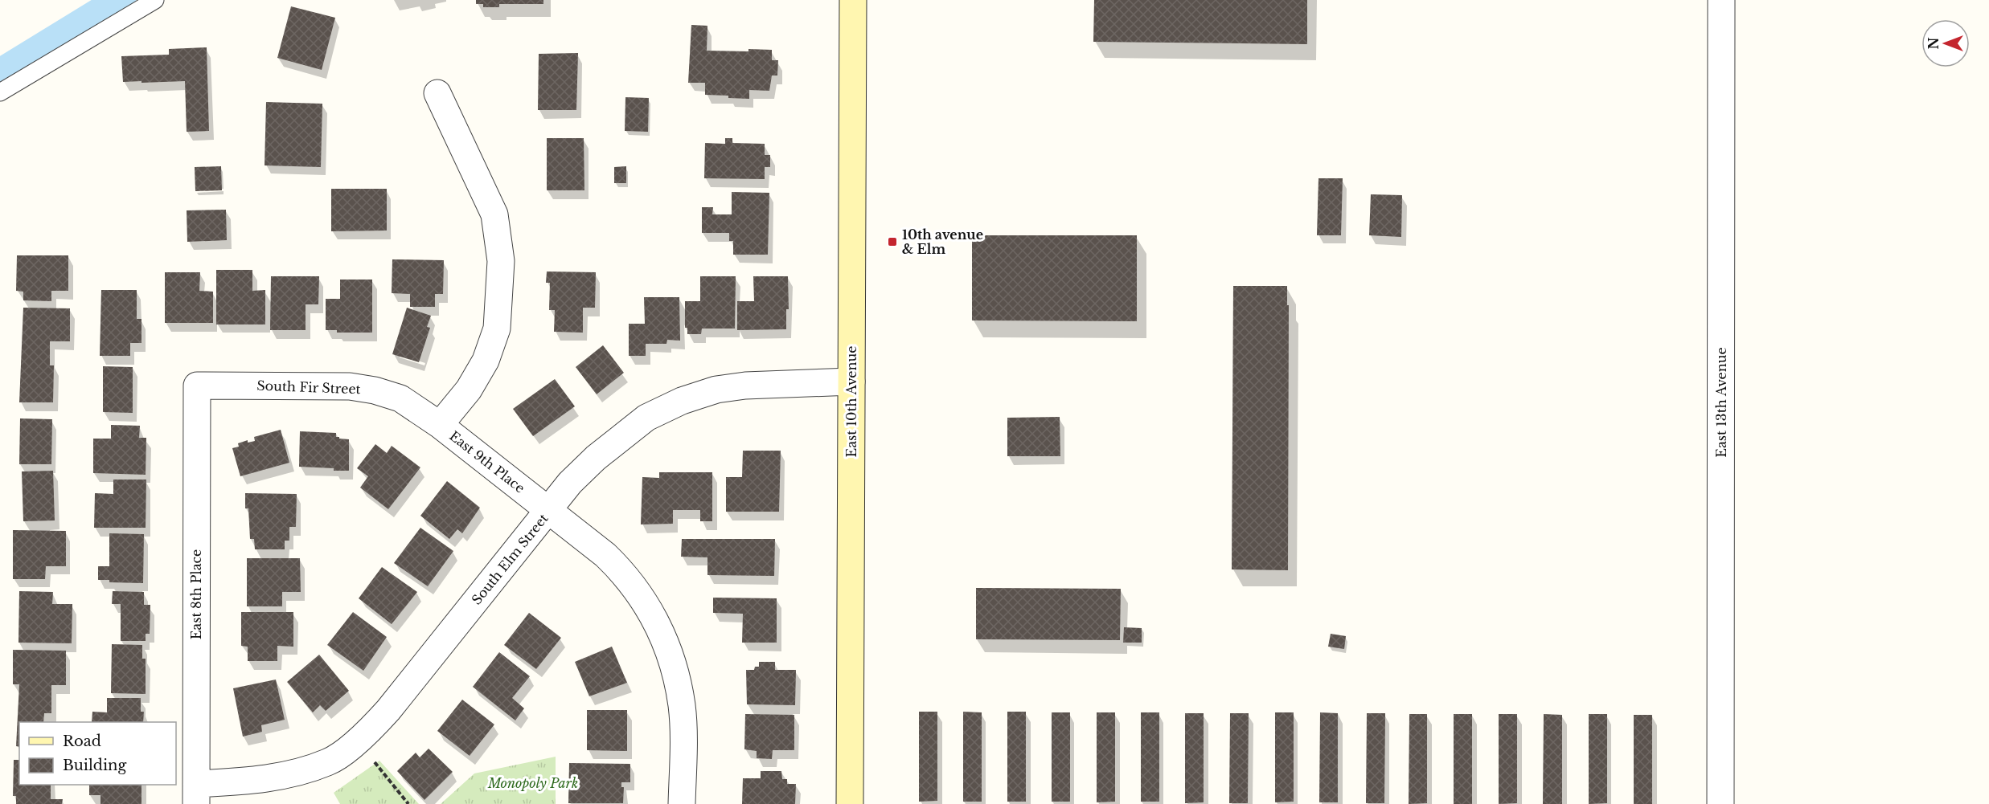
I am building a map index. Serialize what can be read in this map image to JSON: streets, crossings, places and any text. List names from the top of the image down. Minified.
{"streets":{"main road":["East 10th Avenue"],"street":["South Fir Street","East 13th Avenue","East 9th Place","South Elm Street","East 8th Place"]},"crossings":[["South Fir Street","East 9th Place"],["South Fir Street","East 8th Place"],["East 10th Avenue","South Elm Street"],["East 9th Place","South Elm Street"],["South Elm Street","East 8th Place"]],"parks":["Monopoly Park"],"places":{"transit":["10th avenue & Elm"]},"legend":["Road","Building"],"north":"left"}
